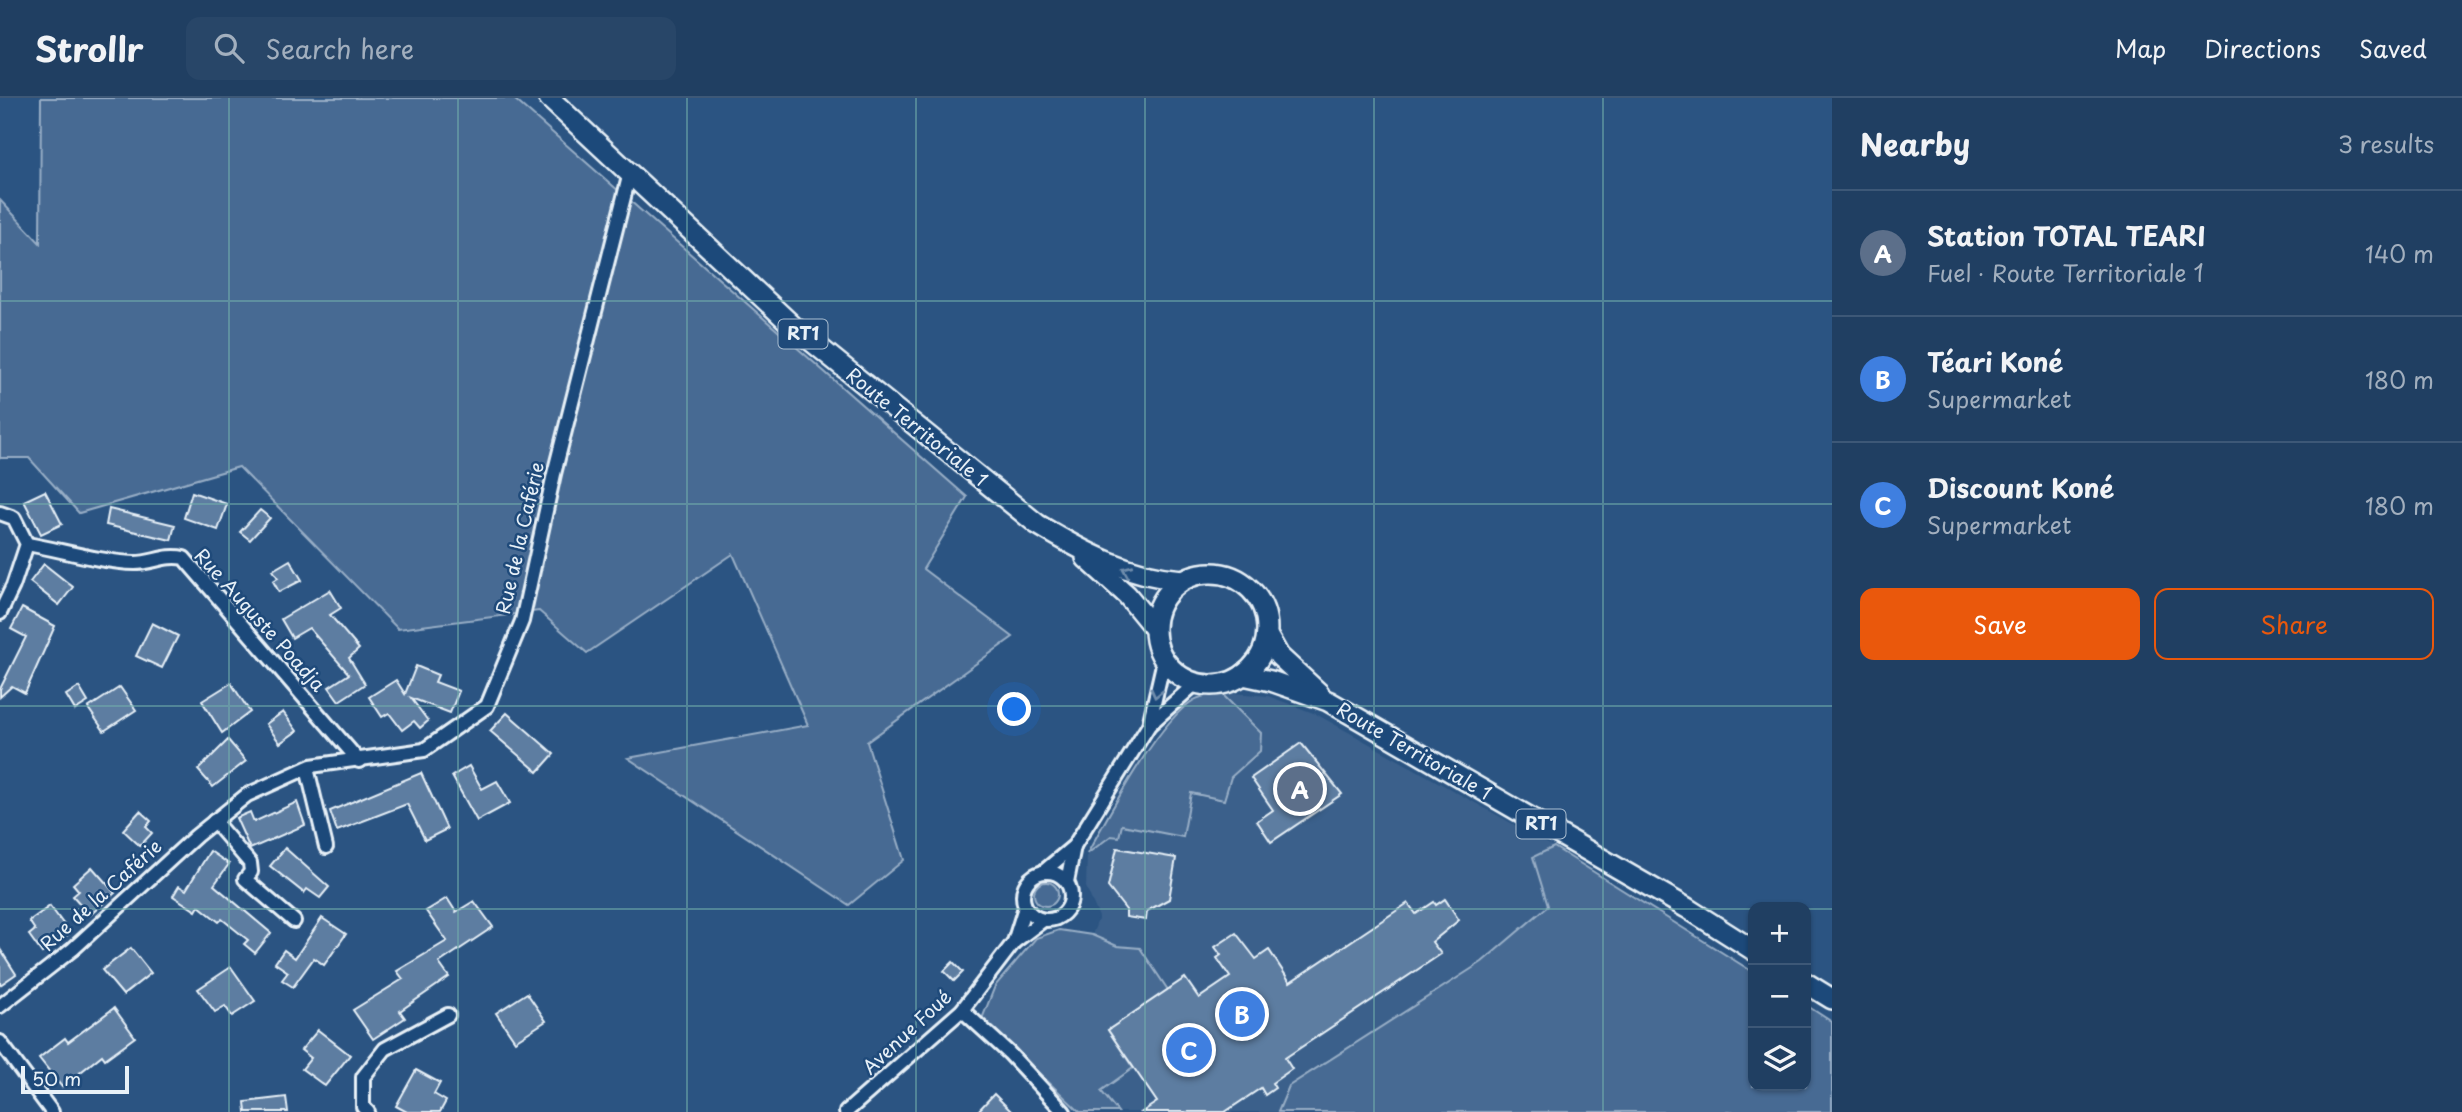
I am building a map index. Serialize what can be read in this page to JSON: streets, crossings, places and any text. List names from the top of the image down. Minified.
{"streets":{"main road":["RT1","Route Territoriale 1"],"street":["Rue de la Caférie","Rue Auguste Poadja","Avenue Foué"]},"crossings":[["Route Territoriale 1","Rue de la Caférie"],["Rue de la Caférie","Rue Auguste Poadja"]],"scale_bar":"50 m","page":{"header":"Strollr","search":"Search here","nav":["Map","Directions","Saved"],"heading":["Nearby","3 results"],"list":[{"mark":"A","name":"Station TOTAL TEARI","note":"Fuel · Route Territoriale 1","value":"140 m"},{"mark":"B","name":"Téari Koné","note":"Supermarket","value":"180 m"},{"mark":"C","name":"Discount Koné","note":"Supermarket","value":"180 m"}],"buttons":["Save","Share"],"pins":["A","B","C"],"map_buttons":["+","−"],"scale":"50 m"}}
